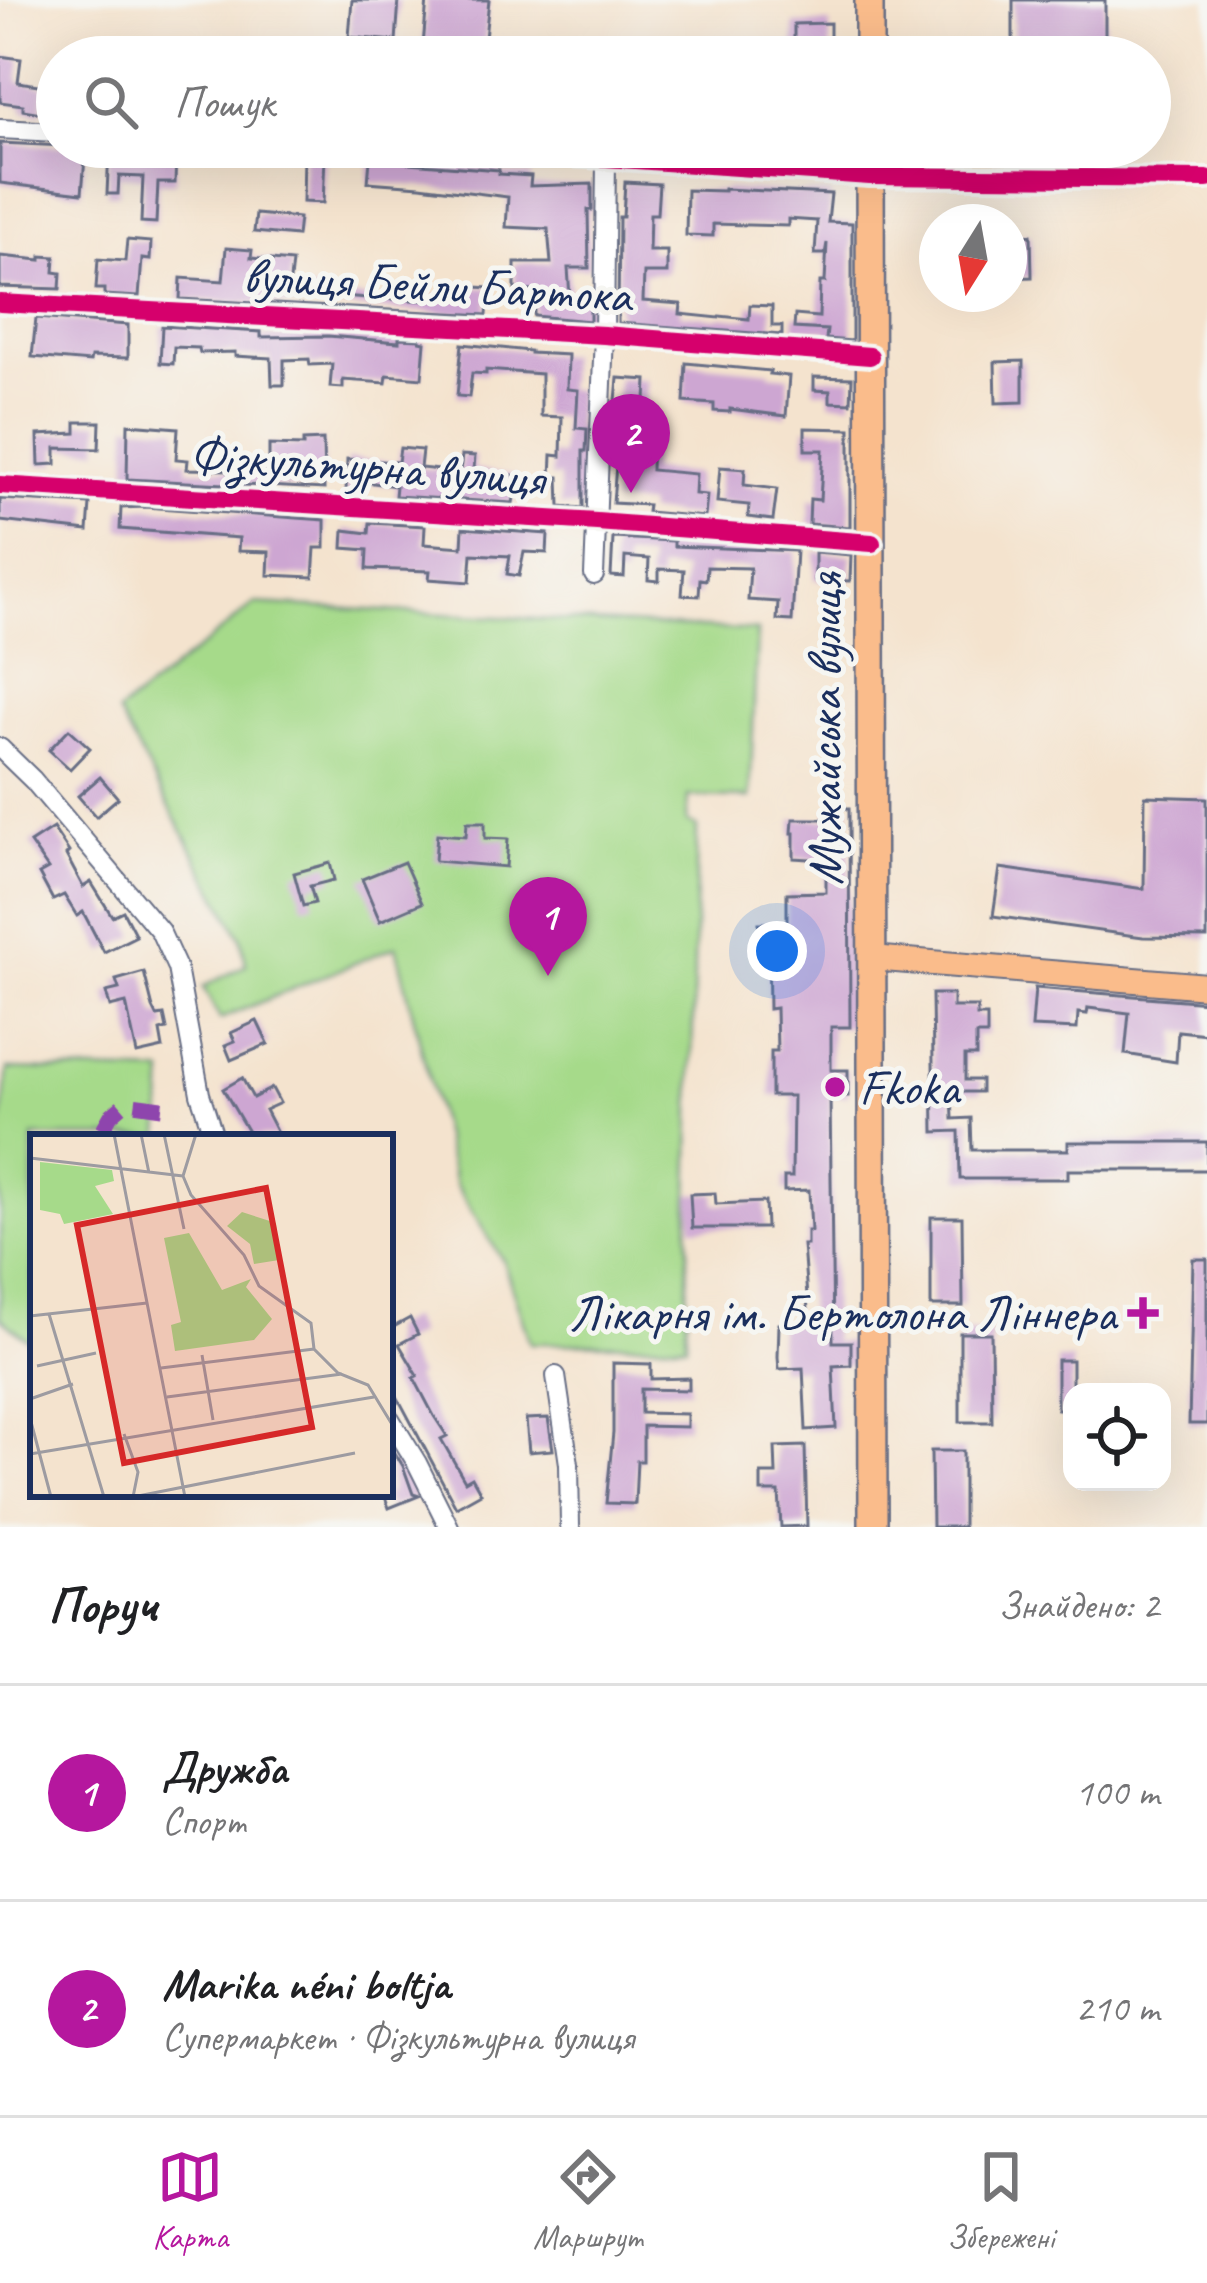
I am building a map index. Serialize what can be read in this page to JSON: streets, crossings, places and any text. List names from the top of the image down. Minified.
{"streets":{"highway":["Мужайська вулиця"],"street":["вулиця Бейли Бартока","Фізкультурна вулиця"]},"crossings":[["вулиця Бейли Бартока","Мужайська вулиця"],["Фізкультурна вулиця","Мужайська вулиця"]],"places":{"other":["Fkoka"],"health":["Лікарня ім. Бертолона Ліннера"]},"north":"bottom","page":{"search":"Пошук","pins":["2","1"],"heading":["Поруч","Знайдено: 2"],"list":[{"mark":"1","name":"Дружба","note":"Спорт","value":"100 m"},{"mark":"2","name":"Marika néni boltja","note":"Супермаркет · Фізкультурна вулиця","value":"210 m"}],"nav":["Карта","Маршрут","Збережені"]}}
